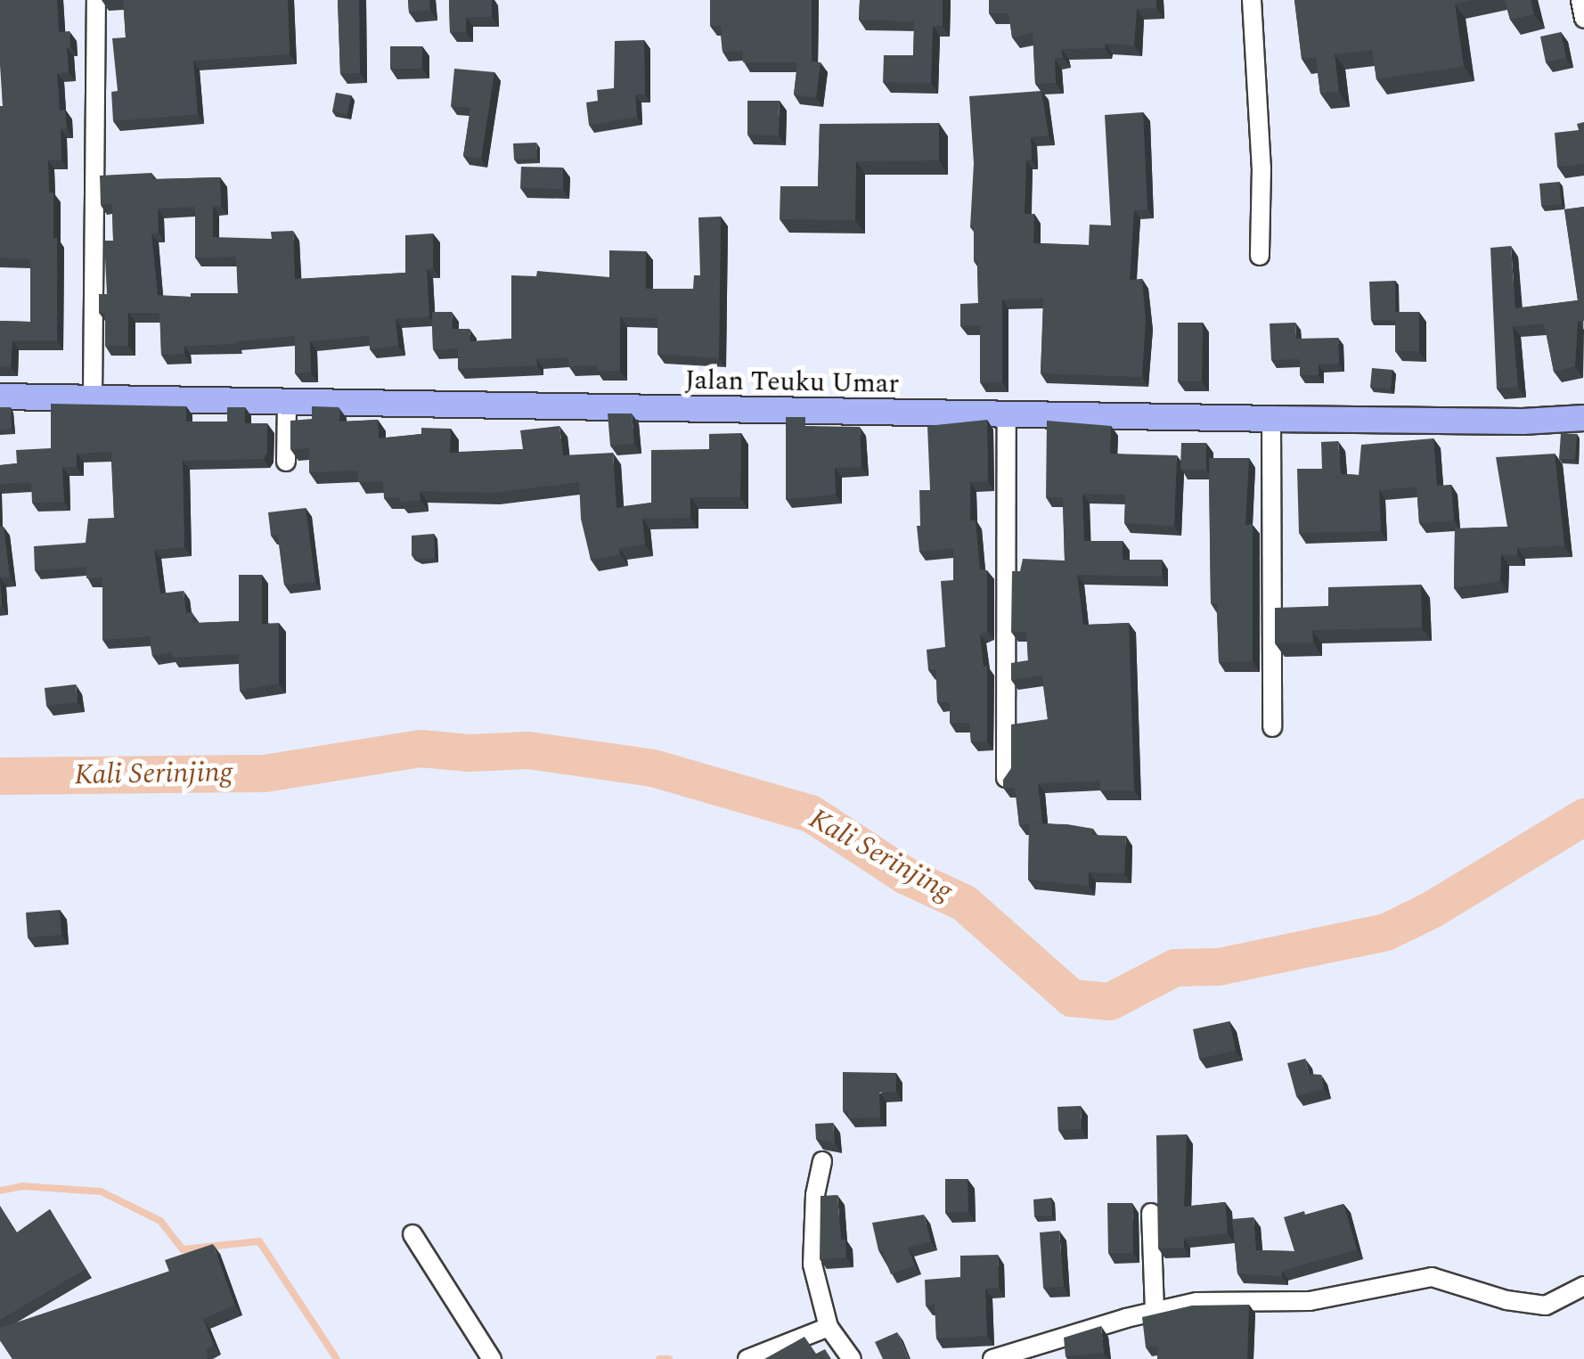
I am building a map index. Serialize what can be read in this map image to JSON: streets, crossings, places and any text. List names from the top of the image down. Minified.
{"streets":{"main road":["Jalan Teuku Umar"]},"water":["Kali Serinjing"]}
